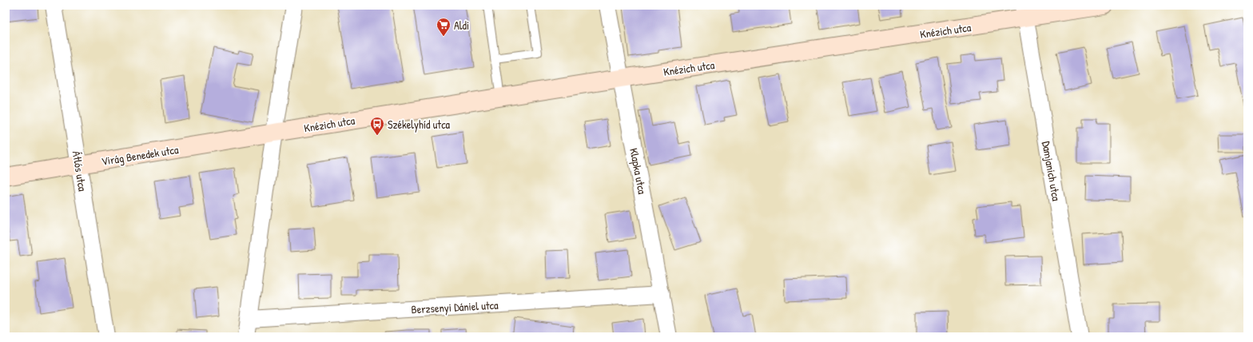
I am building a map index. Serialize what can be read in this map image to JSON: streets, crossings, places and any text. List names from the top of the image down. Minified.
{"streets":{"street":["Knézich utca","Virág Benedek utca","Átlós utca","Klapka utca","Damjanich utca","Berzsenyi Dániel utca"]},"crossings":[["Knézich utca","Virág Benedek utca"],["Knézich utca","Klapka utca"],["Knézich utca","Damjanich utca"],["Virág Benedek utca","Átlós utca"],["Klapka utca","Berzsenyi Dániel utca"]],"places":{"supermarket":["Aldi"],"bus stop":["Székelyhíd utca"]}}
